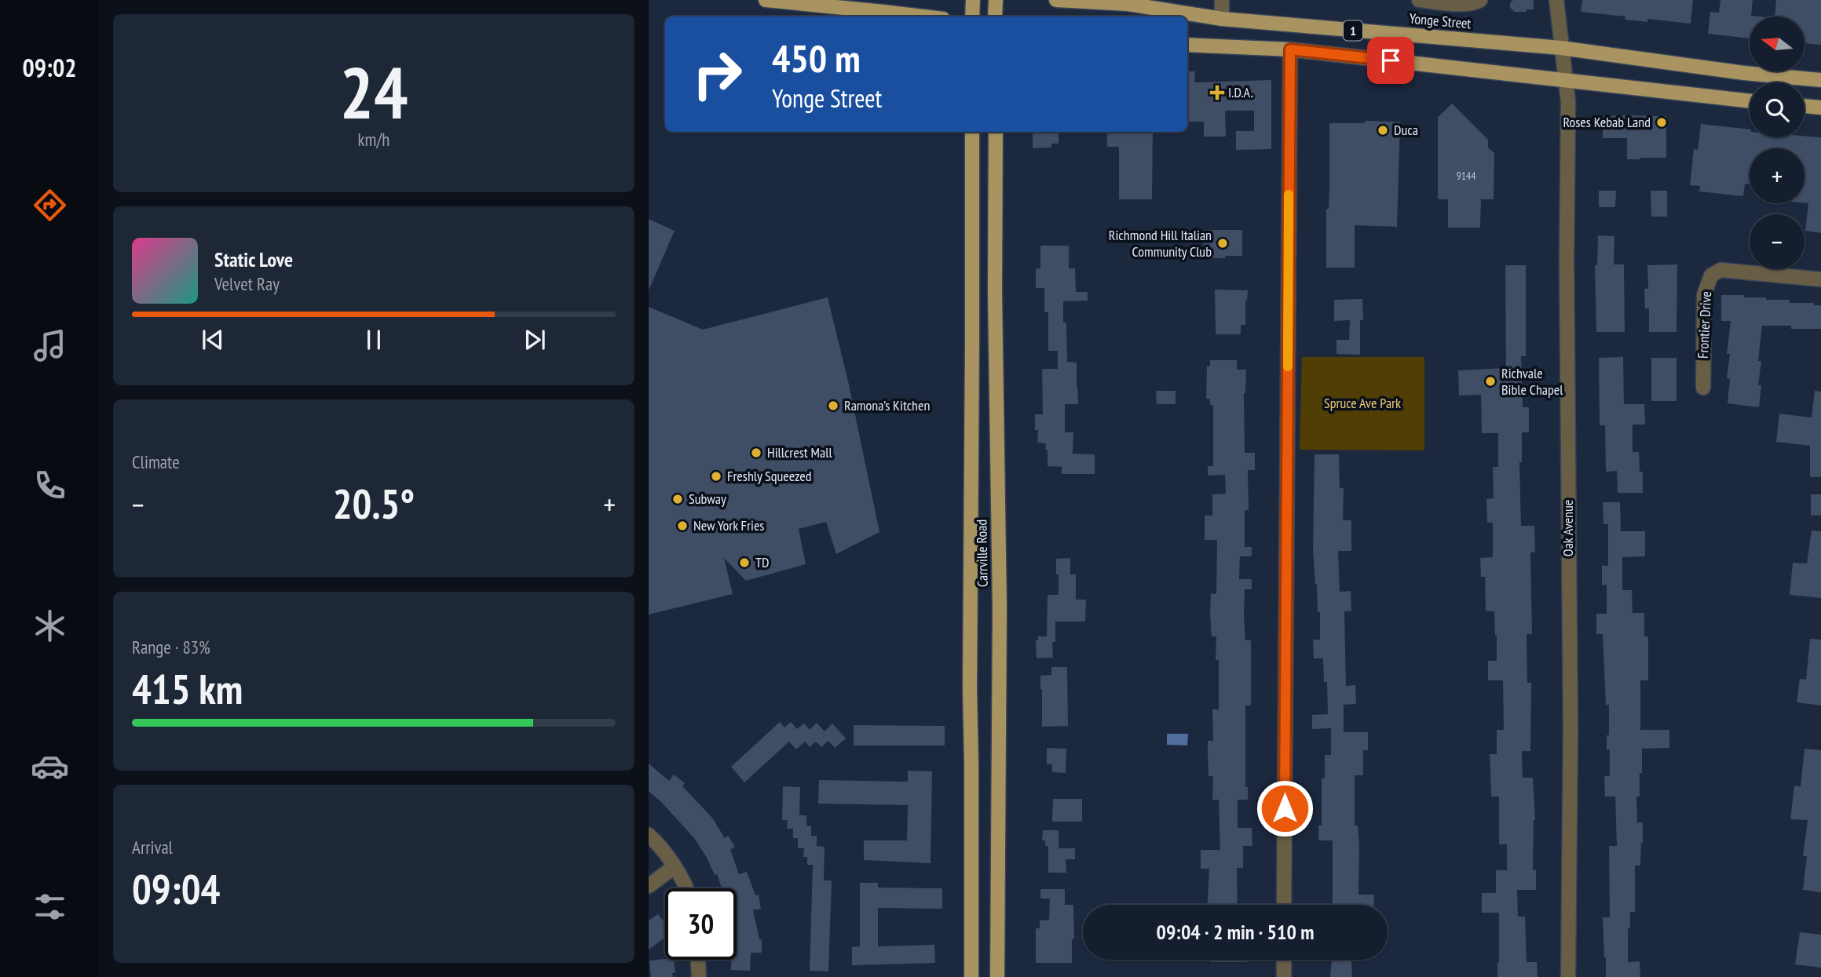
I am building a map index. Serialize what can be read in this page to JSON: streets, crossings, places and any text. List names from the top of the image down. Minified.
{"streets":{"main road":["Yonge Street","1","Carrville Road"],"street":["Frontier Drive","Oak Avenue"]},"crossings":[["Yonge Street","Oak Avenue"],["1","Oak Avenue"]],"parks":["Spruce Ave Park"],"places":{"health":["I.D.A."],"other":["Roses Kebab Land","Duca","Richmond Hill Italian Community Club","Richvale Bible Chapel","Ramona’s Kitchen","Hillcrest Mall","Freshly Squeezed","Subway","New York Fries","TD"]},"house_numbers":["9144"],"north":"left","page":{"tabs":"09:02","tile":[["24","km/h"],"Climate",["Range · 83%","415 km"],["Arrival","09:04"]],"map_buttons":["+","−"],"turn":["450 m","Yonge Street"],"song":["Static Love","Velvet Ray"],"heat":["−","20.5°","+"],"limit":"30","trip":"09:04 · 2 min · 510 m"}}
